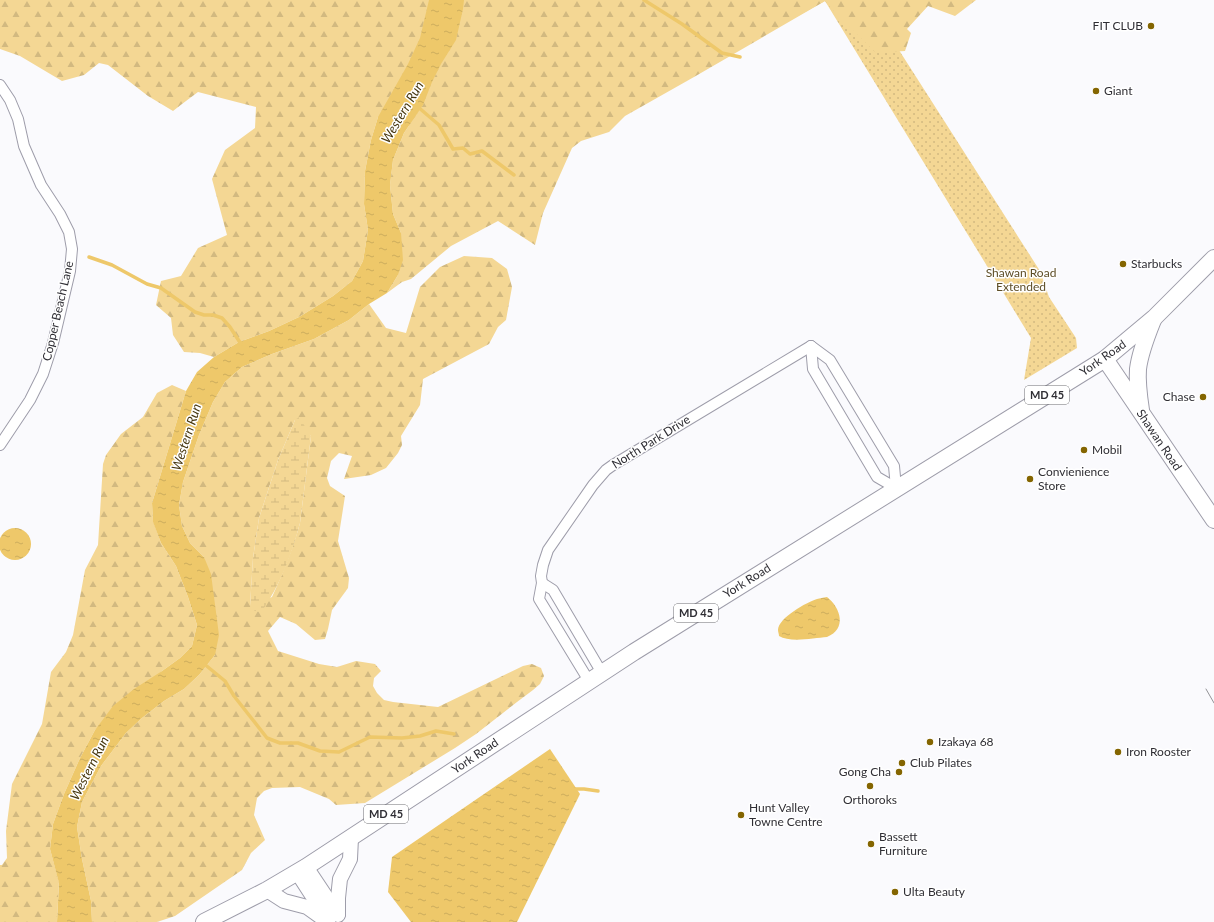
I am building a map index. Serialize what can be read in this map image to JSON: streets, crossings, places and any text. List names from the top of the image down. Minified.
{"streets":{"main road":["York Road","MD 45","Shawan Road"],"street":["Copper Beach Lane","North Park Drive"]},"crossings":[["York Road","Shawan Road"],["York Road","North Park Drive"]],"water":["Western Run"],"parks":["Shawan Road Extended"],"places":["FIT CLUB","Giant","Starbucks","Chase","Mobil","Convienience Store","Izakaya 68","Iron Rooster","Club Pilates","Gong Cha","Orthoroks","Hunt Valley Towne Centre","Bassett Furniture","Ulta Beauty"]}
